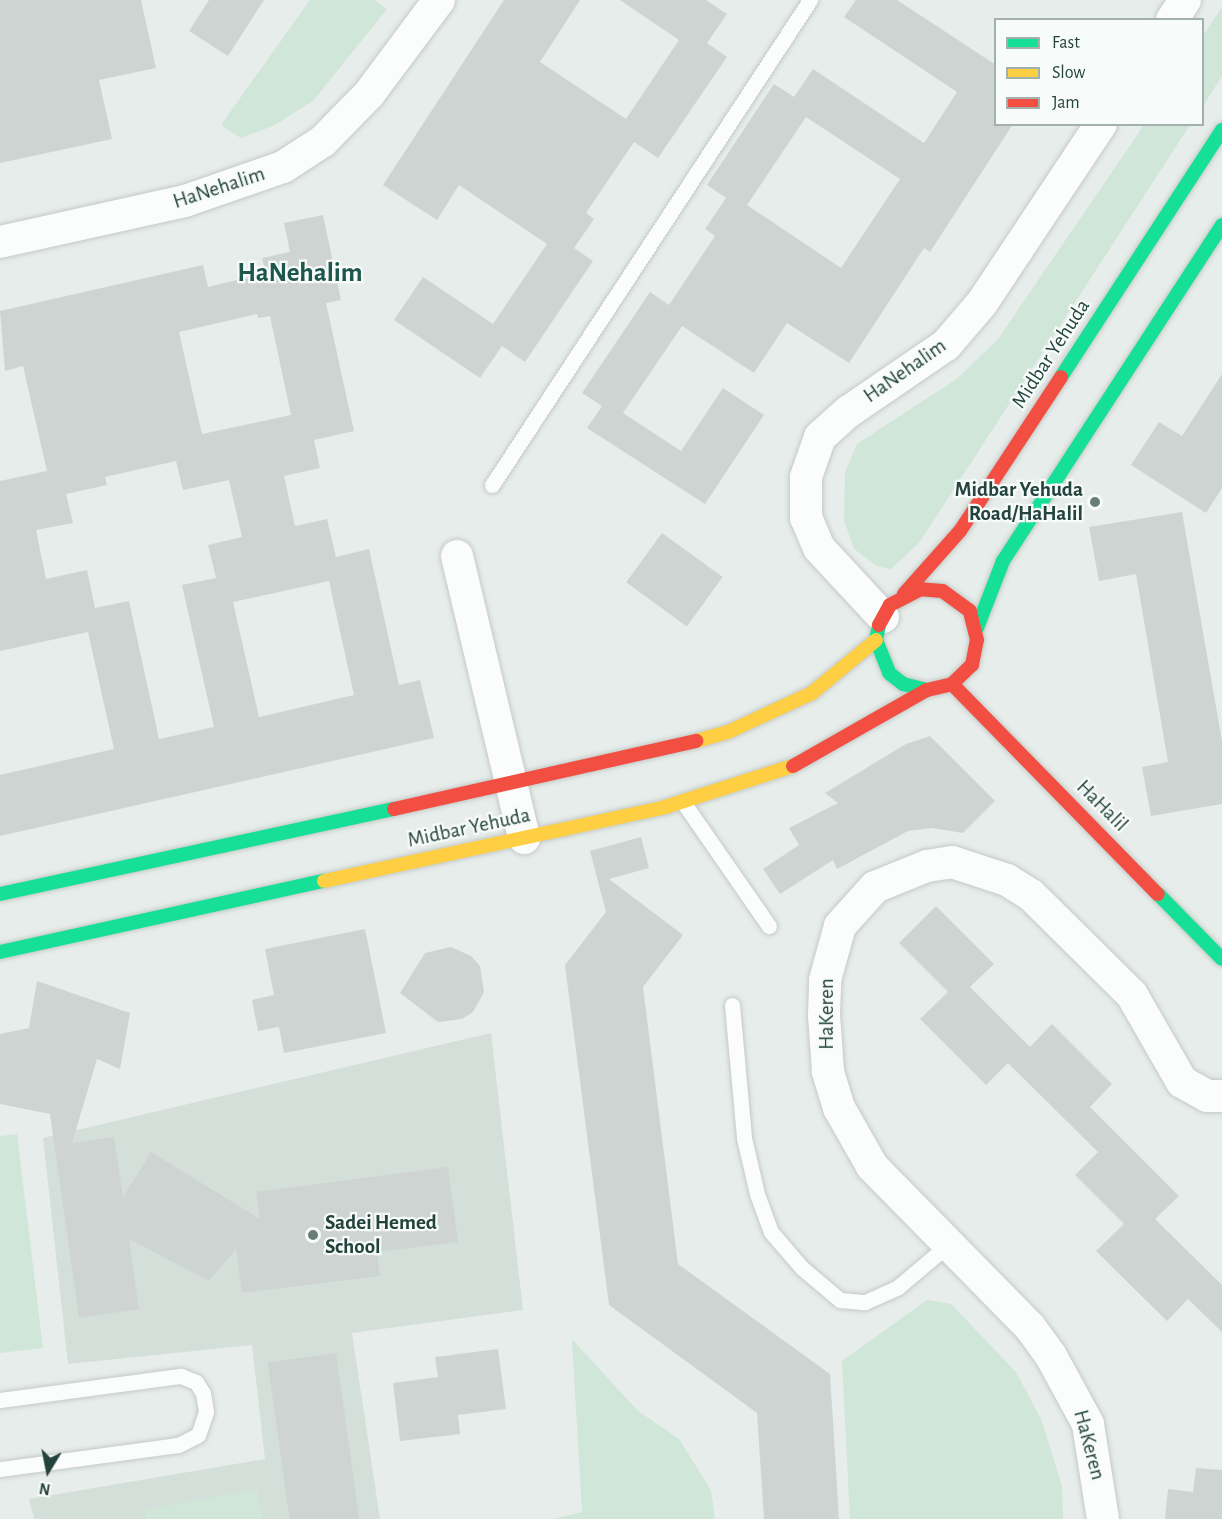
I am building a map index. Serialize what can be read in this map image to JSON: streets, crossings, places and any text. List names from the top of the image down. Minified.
{"streets":{"street":["HaNehalim","Midbar Yehuda","HaHalil","HaKeren"]},"crossings":[["HaNehalim","Midbar Yehuda"],["HaNehalim","HaHalil"],["Midbar Yehuda","HaHalil"]],"districts":["HaNehalim"],"places":["Midbar Yehuda Road/HaHalil","Sadei Hemed School"],"legend":["Fast","Slow","Jam"],"north":"bottom"}
